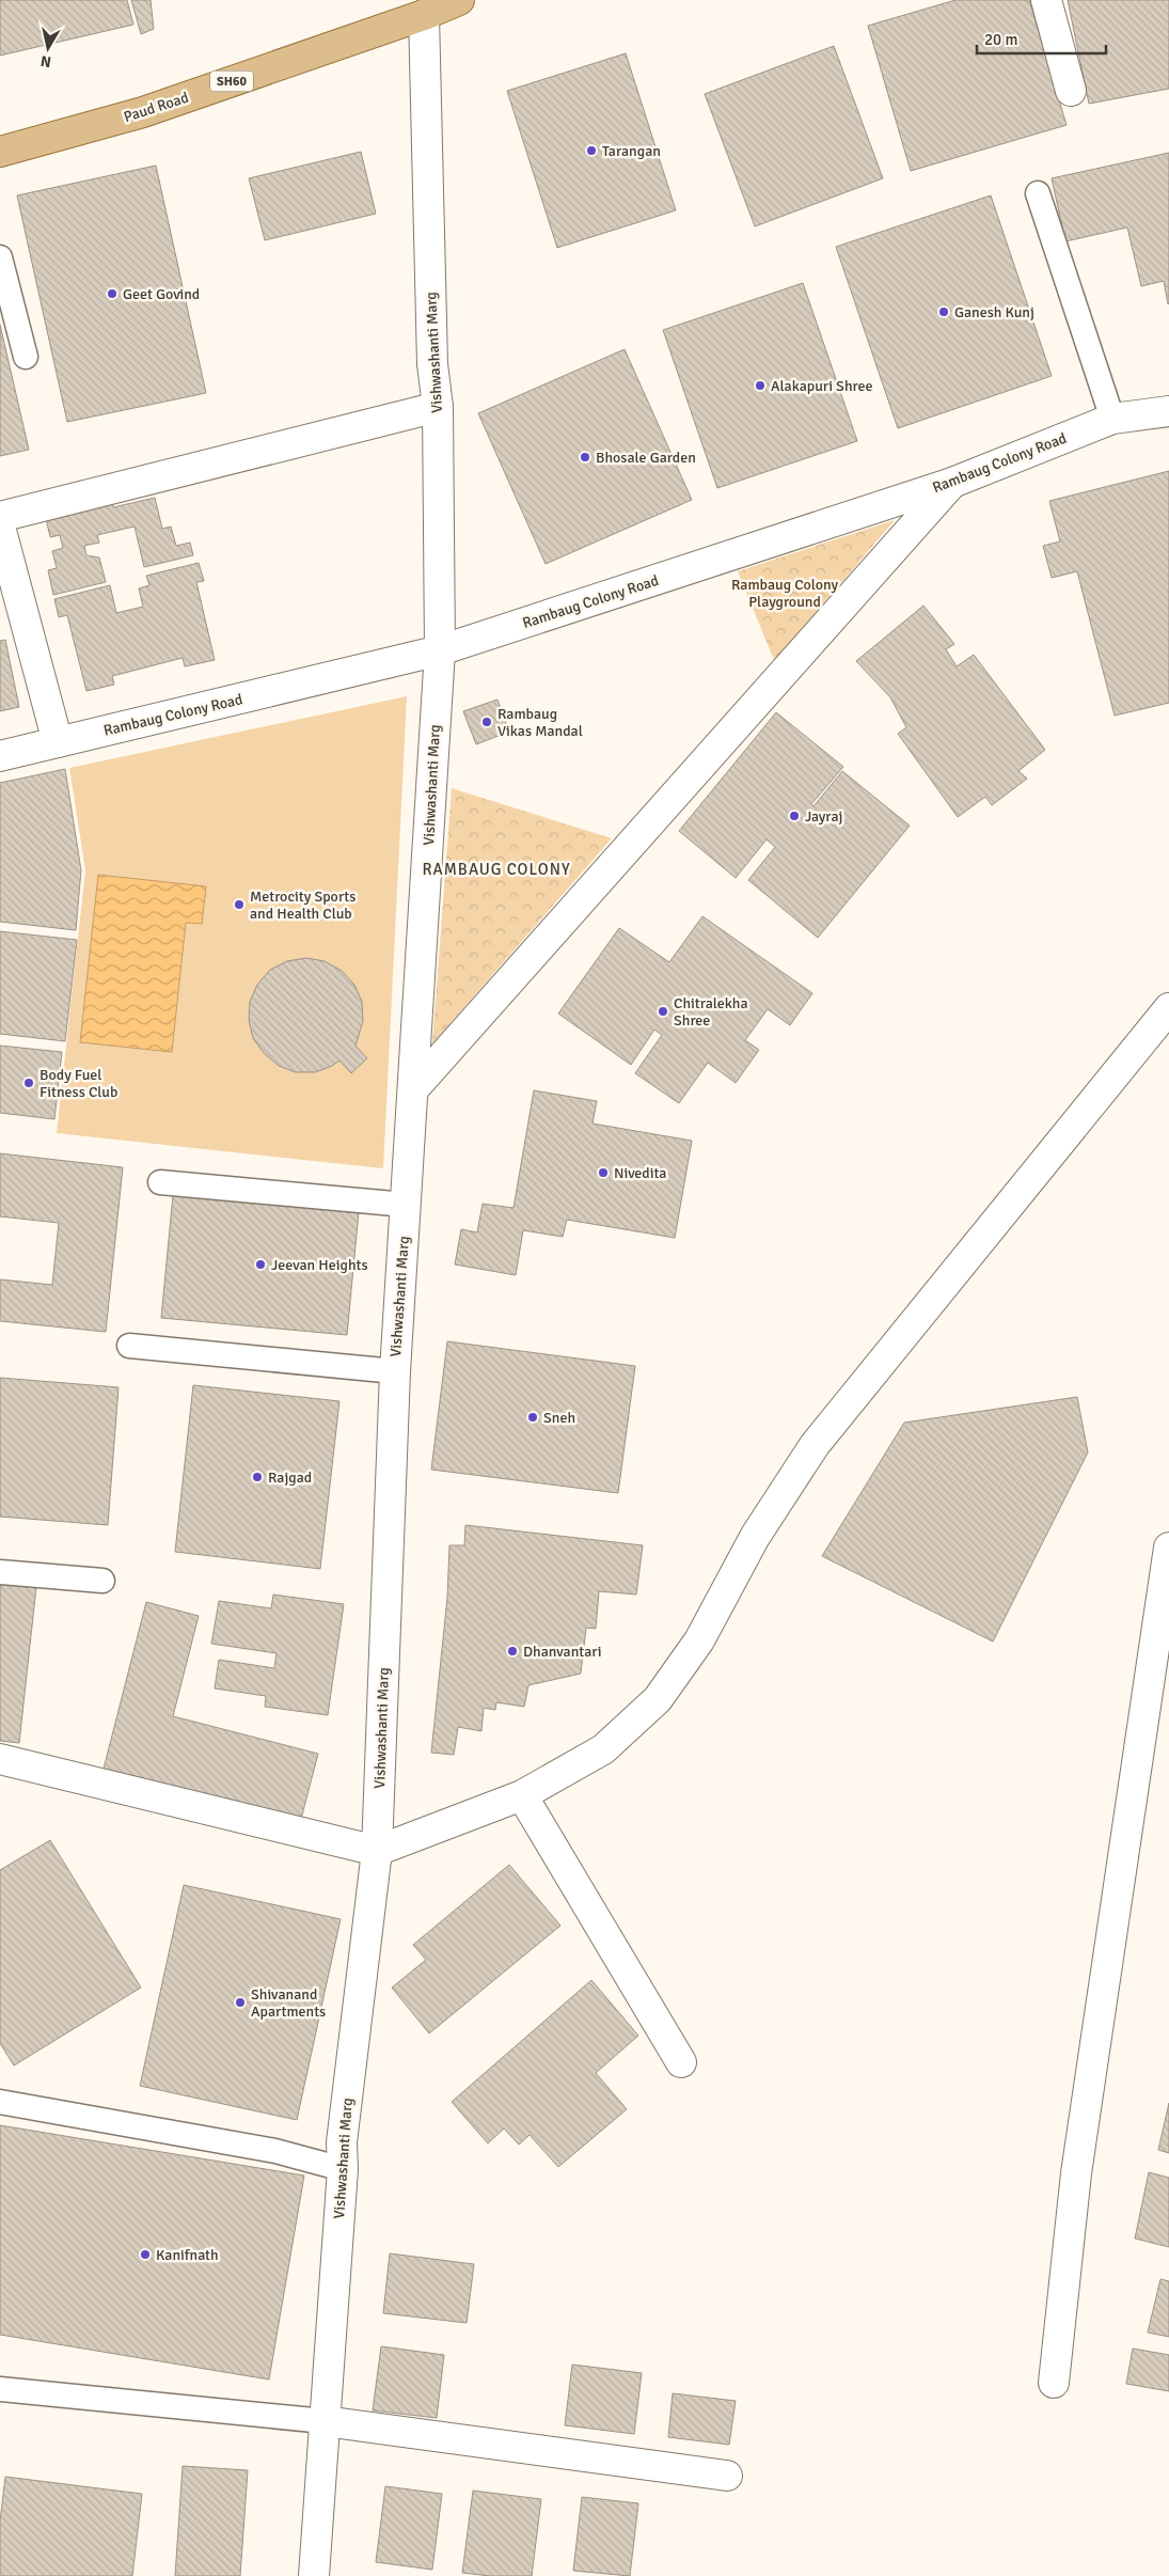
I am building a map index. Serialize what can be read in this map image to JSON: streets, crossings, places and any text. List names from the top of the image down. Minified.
{"streets":{"main road":["SH60","Paud Road"],"street":["Vishwashanti Marg","Rambaug Colony Road"]},"crossings":[["Paud Road","Vishwashanti Marg"],["Vishwashanti Marg","Rambaug Colony Road"]],"districts":["RAMBAUG COLONY"],"parks":["Rambaug Colony Playground"],"places":["Tarangan","Geet Govind","Ganesh Kunj","Alakapuri Shree","Bhosale Garden","Rambaug Vikas Mandal","Jayraj","Metrocity Sports and Health Club","Chitralekha Shree","Body Fuel Fitness Club","Nivedita","Jeevan Heights","Sneh","Rajgad","Dhanvantari","Shivanand Apartments","Kanifnath"],"scale_bar":"20 m","north":"bottom"}
